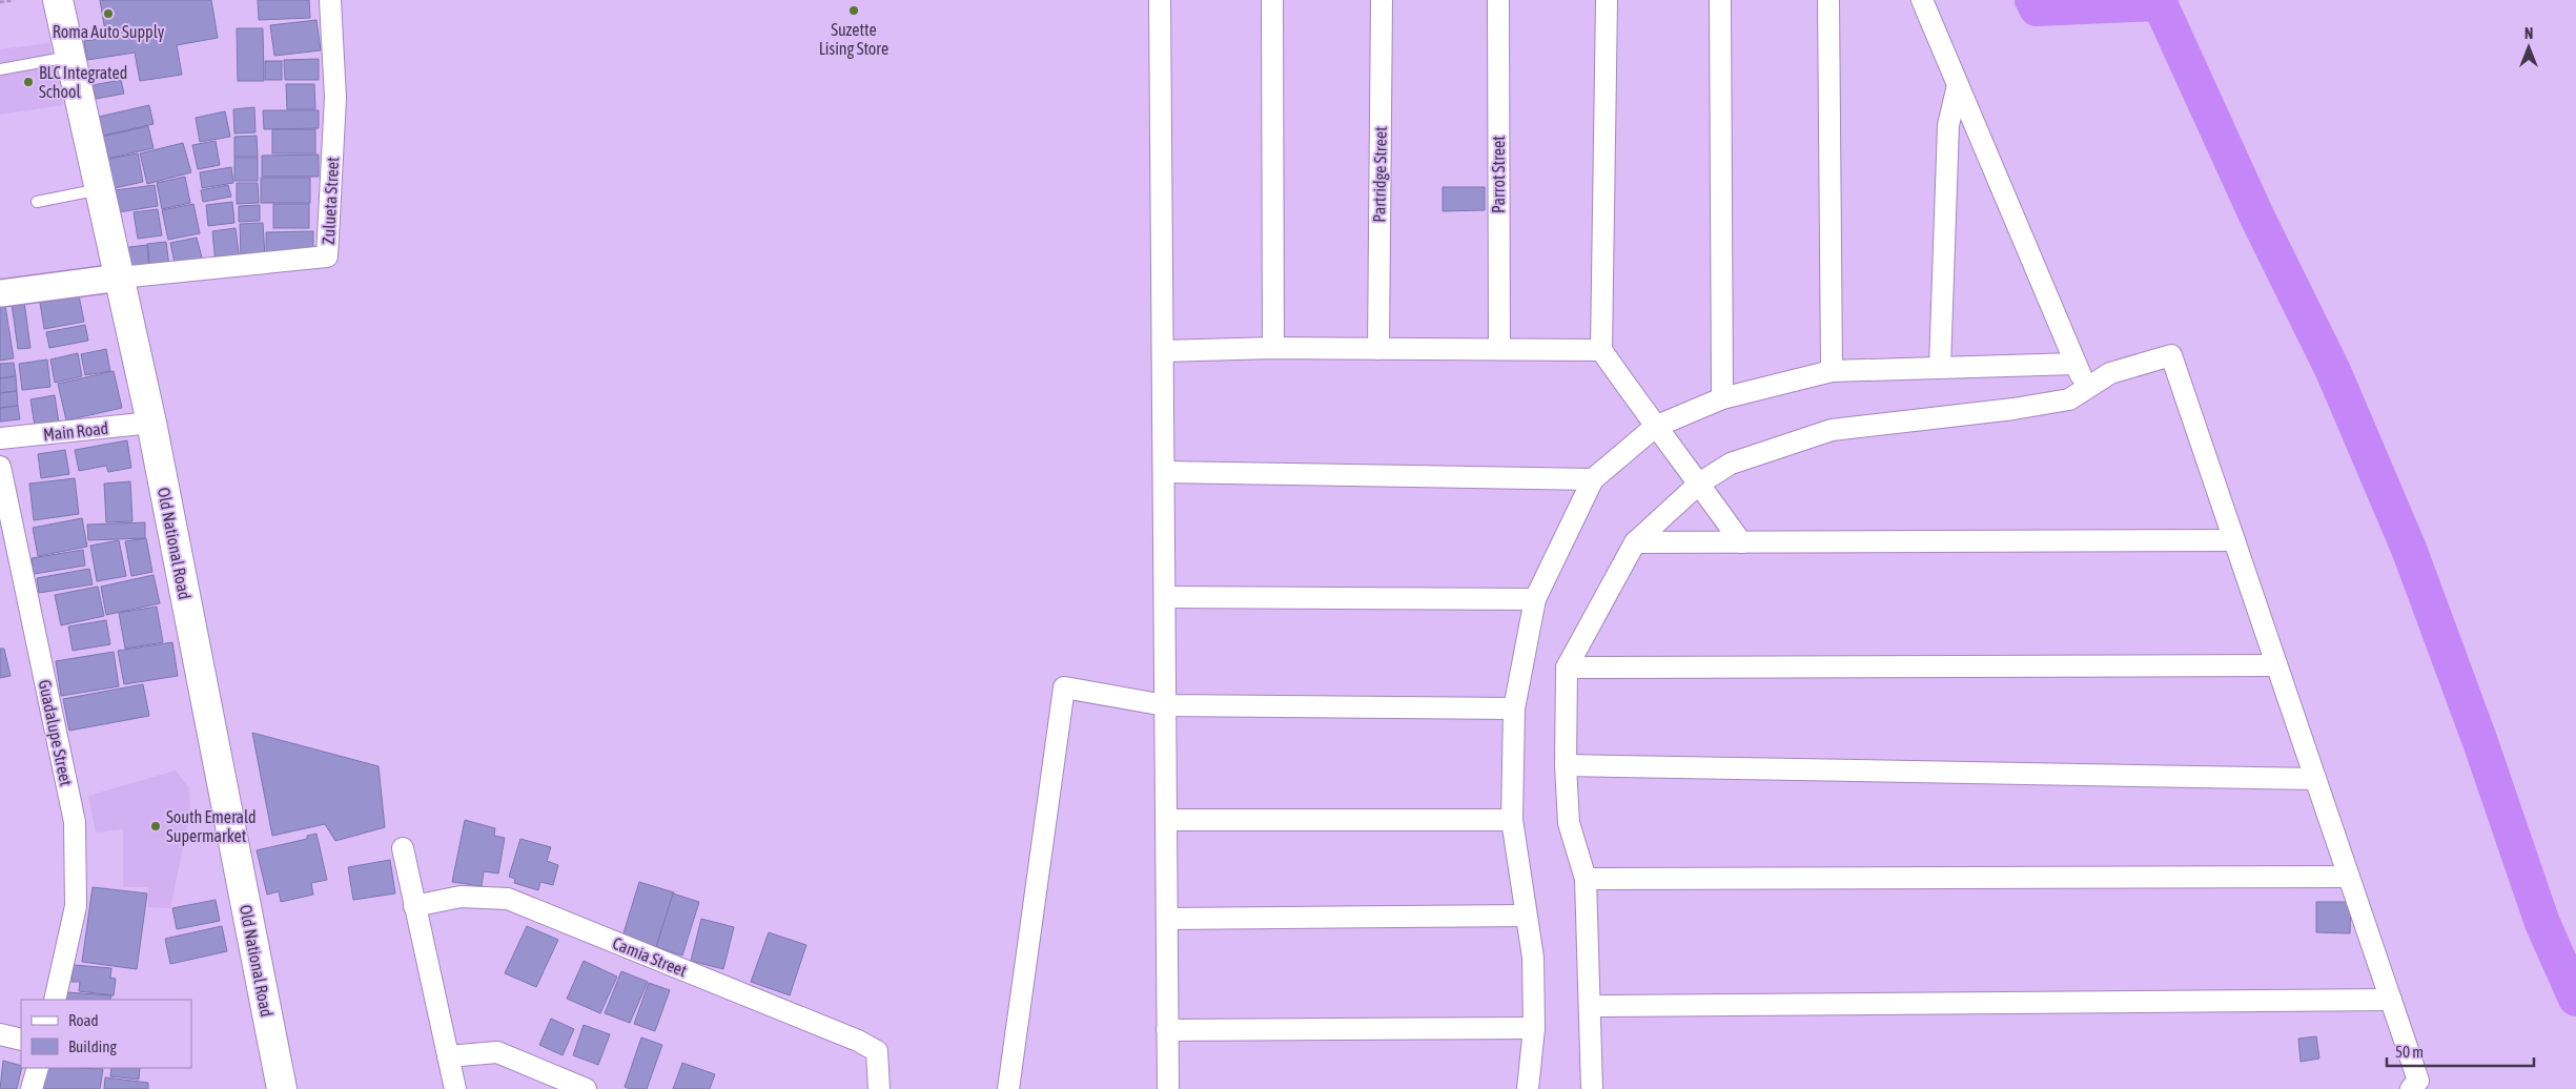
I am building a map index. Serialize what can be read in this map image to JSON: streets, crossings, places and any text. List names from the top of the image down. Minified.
{"streets":{"main road":["Old National Road"],"street":["Partridge Street","Parrot Street","Zulueta Street","Main Road","Guadalupe Street","Camia Street"]},"crossings":[["Zulueta Street","Old National Road"],["Main Road","Old National Road"]],"places":["Suzette Lising Store","Roma Auto Supply","BLC Integrated School","South Emerald Supermarket"],"legend":["Road","Building"],"scale_bar":"50 m","north":"top"}
